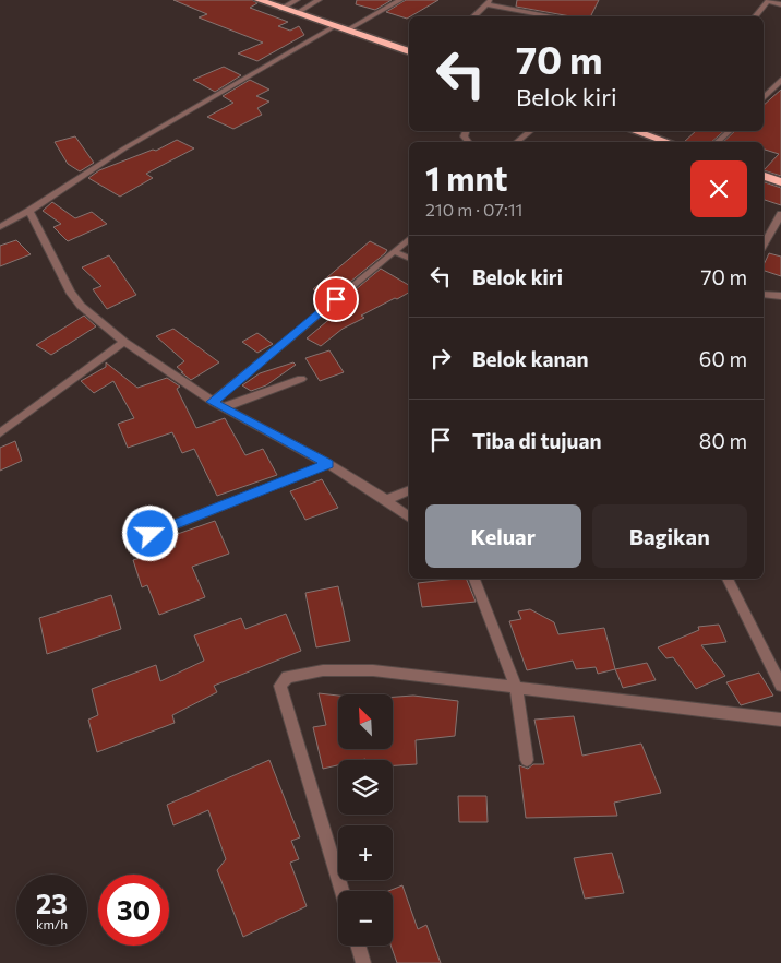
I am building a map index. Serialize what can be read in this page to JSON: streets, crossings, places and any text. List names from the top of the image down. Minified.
{"north":"top left","page":{"turn":["70 m","Belok kiri"],"heading":["1 mnt","210 m · 07:11"],"list":[{"name":"Belok kiri","value":"70 m"},{"name":"Belok kanan","value":"60 m"},{"name":"Tiba di tujuan","value":"80 m"}],"buttons":["Keluar","Bagikan"],"map_buttons":["+","−"],"speed":"23 km/h","limit":"30"}}
